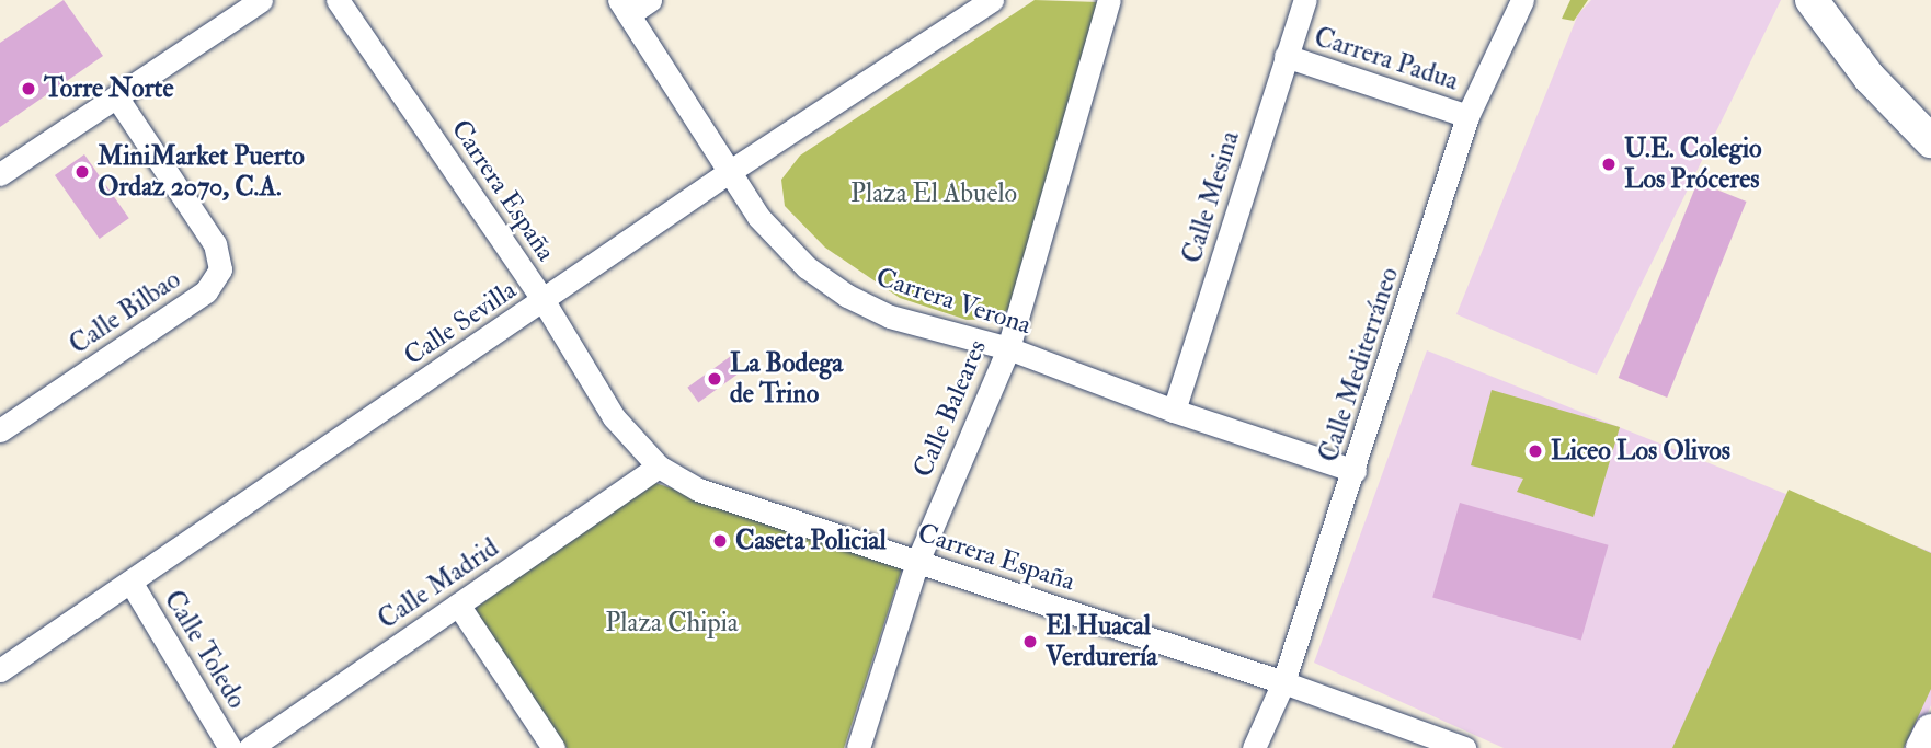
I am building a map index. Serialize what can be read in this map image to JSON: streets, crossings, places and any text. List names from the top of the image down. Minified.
{"streets":{"street":["Carrera Padua","Carrera España","Calle Mesina","Carrera Verona","Calle Bilbao","Calle Sevilla","Calle Mediterráneo","Calle Baleares","Calle Madrid","Calle Toledo"]},"crossings":[["Carrera Padua","Calle Mesina"],["Carrera Padua","Calle Mediterráneo"],["Carrera España","Calle Sevilla"],["Carrera España","Calle Mediterráneo"],["Carrera España","Calle Baleares"],["Carrera España","Calle Madrid"],["Calle Mesina","Carrera Verona"],["Carrera Verona","Calle Sevilla"],["Carrera Verona","Calle Mediterráneo"],["Carrera Verona","Calle Baleares"],["Calle Sevilla","Calle Toledo"]],"parks":["Plaza El Abuelo","Plaza Chipia"],"places":["Torre Norte","U.E. Colegio Los Próceres","MiniMarket Puerto Ordaz 2070, C.A.","La Bodega de Trino","Liceo Los Olivos","Caseta Policial","El Huacal Verdurería"]}
